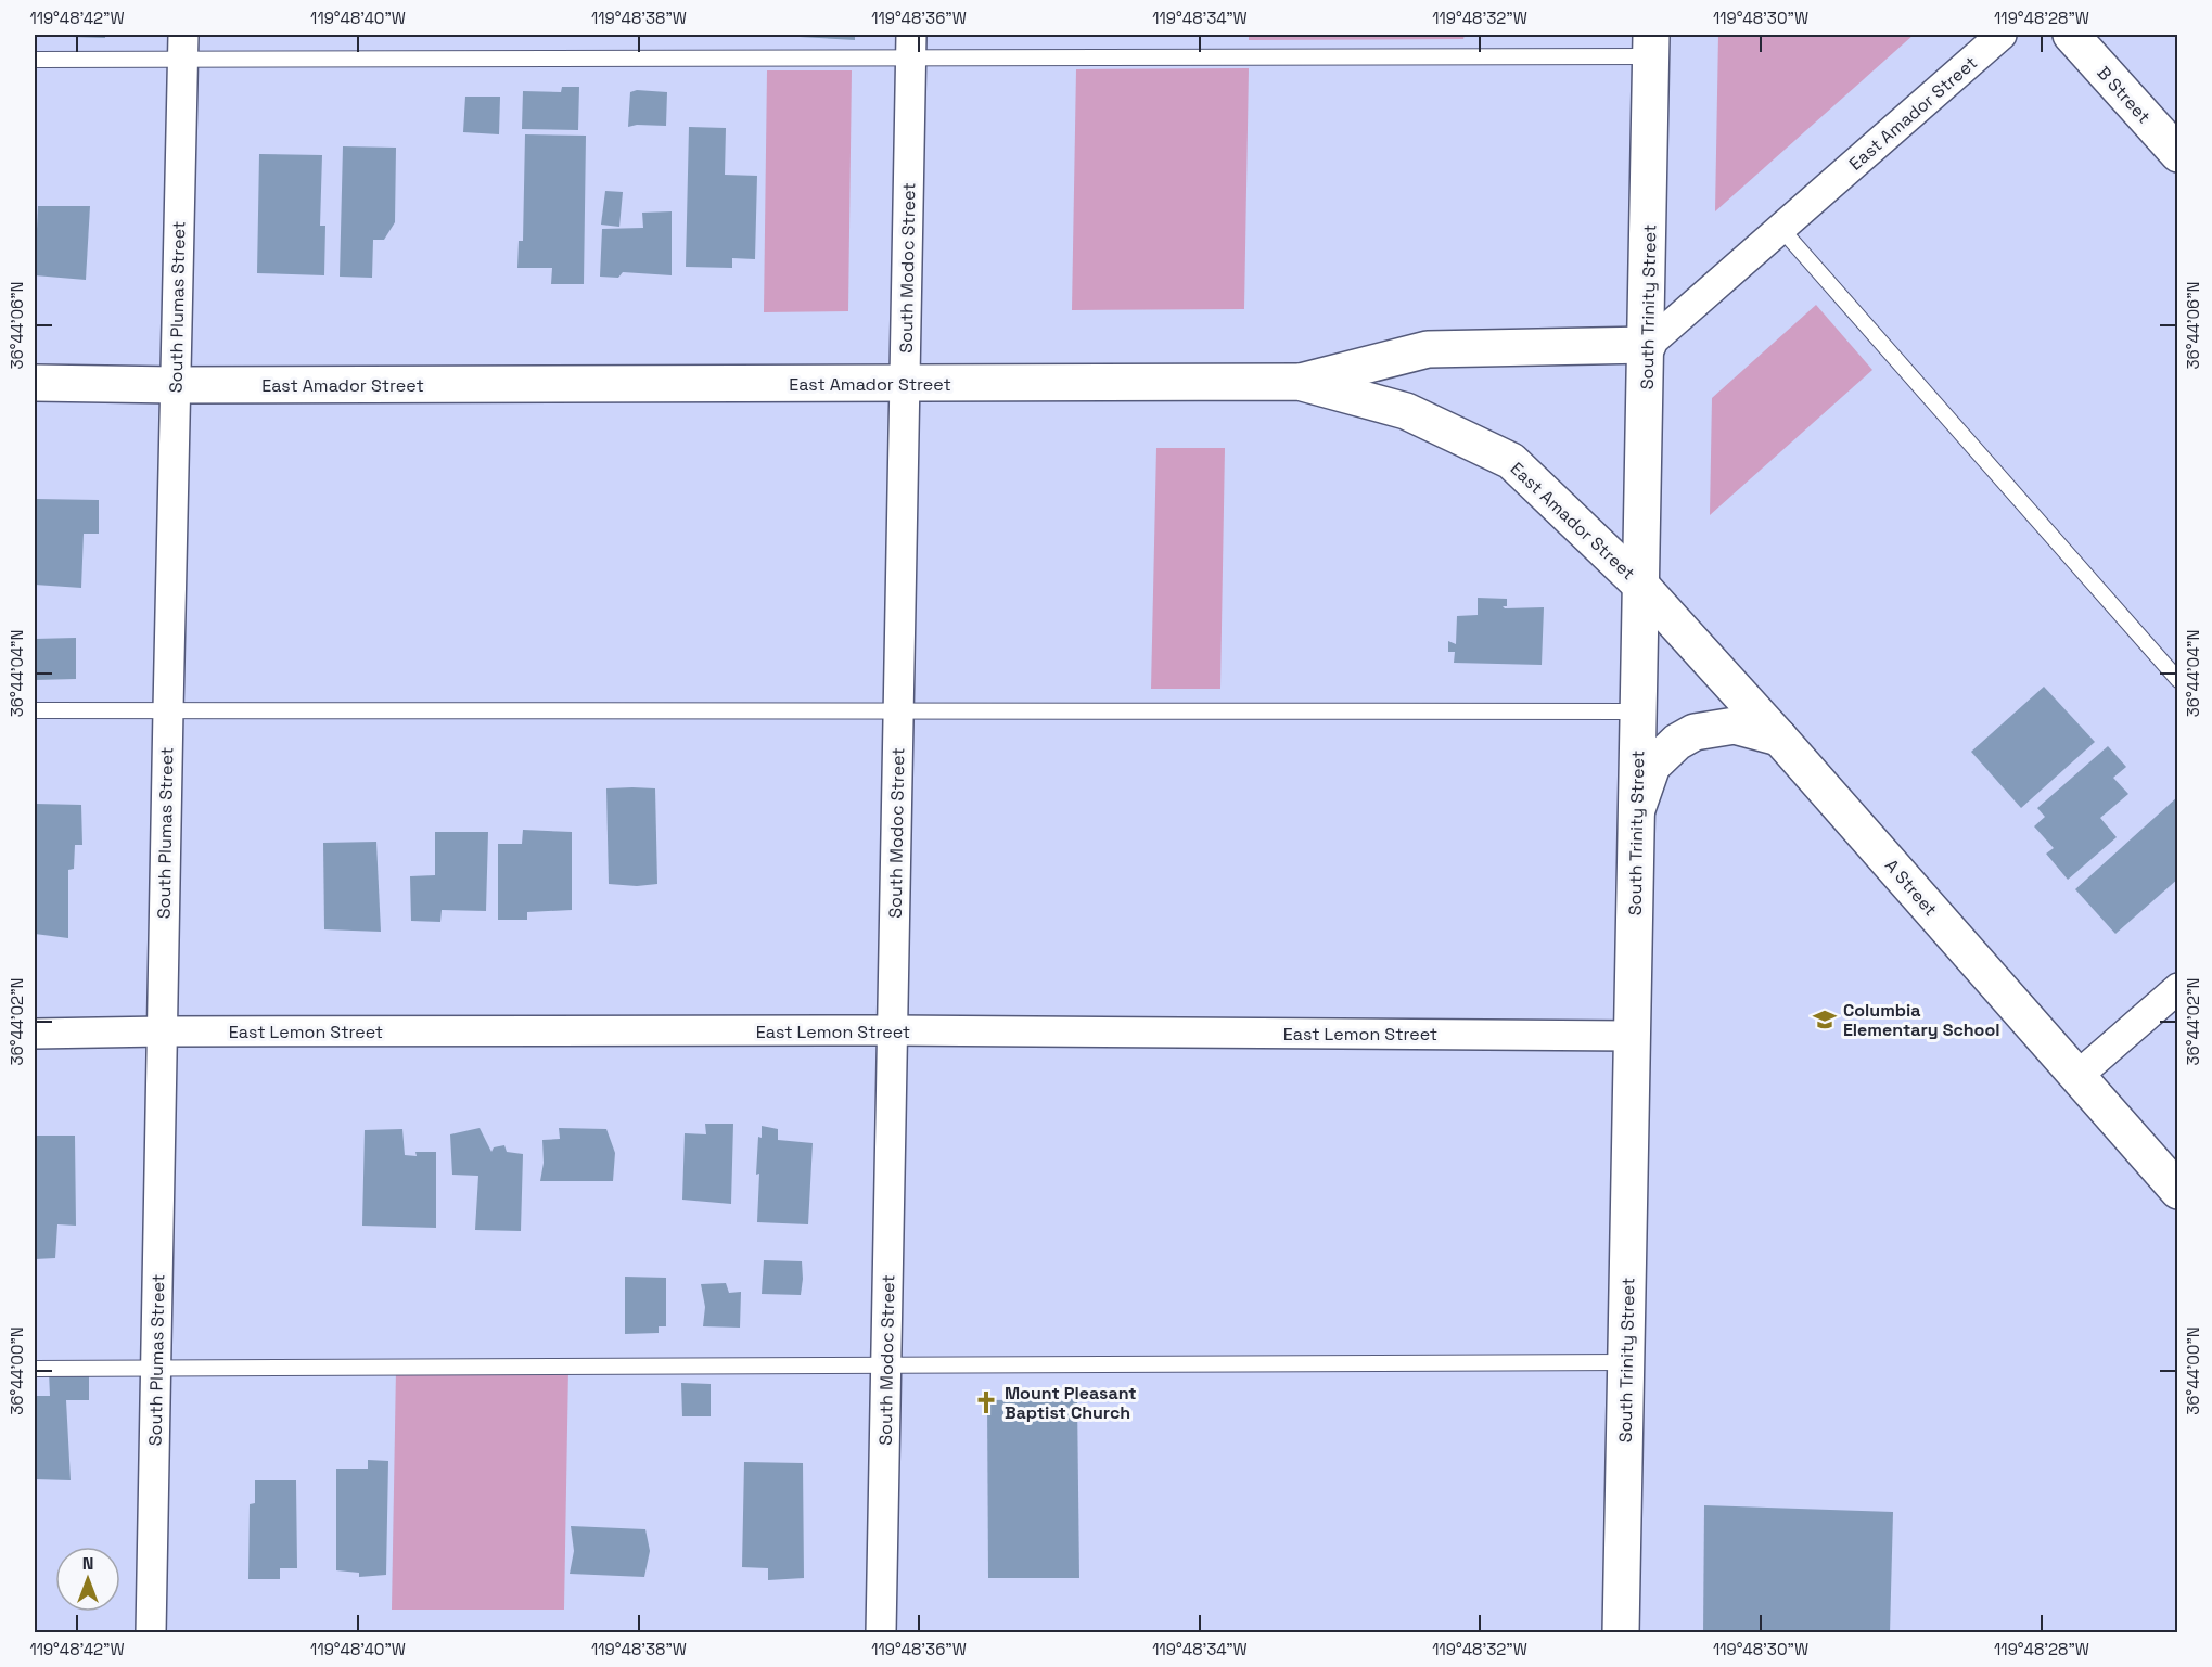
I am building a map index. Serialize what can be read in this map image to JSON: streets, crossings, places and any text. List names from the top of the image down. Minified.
{"streets":{"main road":["B Street","East Amador Street","South Trinity Street","A Street"],"street":["South Modoc Street","South Plumas Street","East Lemon Street"]},"crossings":[["East Amador Street","South Modoc Street"],["East Amador Street","South Plumas Street"],["East Amador Street","South Trinity Street"],["East Amador Street","A Street"],["South Modoc Street","East Lemon Street"],["South Plumas Street","East Lemon Street"],["South Trinity Street","A Street"],["South Trinity Street","East Lemon Street"]],"places":{"school or university":["Columbia Elementary School"],"church":["Mount Pleasant Baptist Church"]},"north":"top","coordinates":["119°48'42\"W","119°48'40\"W","119°48'38\"W","119°48'36\"W","119°48'34\"W","119°48'32\"W","119°48'30\"W","119°48'28\"W","36°44'06\"N","36°44'04\"N","36°44'02\"N","36°44'00\"N"]}
